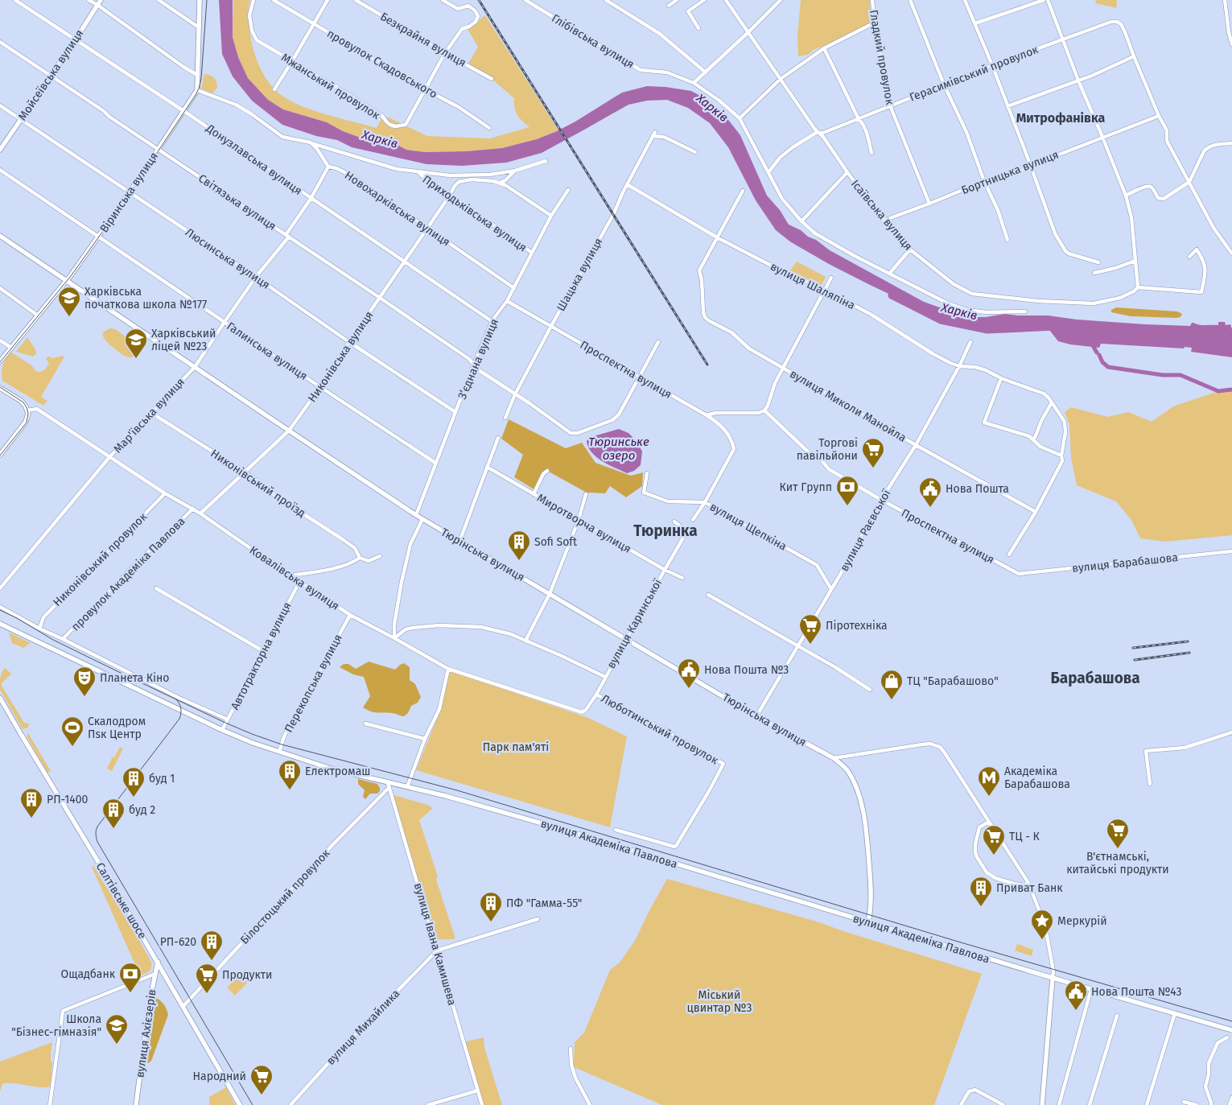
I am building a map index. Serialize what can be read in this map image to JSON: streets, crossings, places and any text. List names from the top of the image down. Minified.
{"streets":{"main road":["Мойсеївська вулиця","Віринська вулиця","Тюрінська вулиця","вулиця Академіка Павлова","Салтівське шосе","вулиця Ахієзерів"],"street":["Безкрайня вулиця","Глібівська вулиця","Гладкий провулок","провулок Скадовського","Герасимівський провулок","Мжанський провулок","Донузлавська вулиця","Бортницька вулиця","Світязька вулиця","Новохарківська вулиця","Приходьківська вулиця","Ісаївська вулиця","Люсинська вулиця","Шацька вулиця","вулиця Шаляпіна","Галинська вулиця","Никонівська вулиця","З’єднана вулиця","Проспектна вулиця","вулиця Миколи Манойла","Мар'ївська вулиця","Никонівський проїзд","Миротворча вулиця","вулиця Щепкіна","вулиця Раєвської","Никонівський провулок","вулиця Барабашова","провулок Академіка Павлова","Ковалівська вулиця","вулиця Каринської","Автотракторна вулиця","Перекопська вулиця","Люботинський провулок","Білостоцький провулок","вулиця Івана Камишева","вулиця Михайлика"]},"crossings":[["Гладкий провулок","Герасимівський провулок"],["Гладкий провулок","Бортницька вулиця"],["провулок Скадовського","Мжанський провулок"],["Герасимівський провулок","Ісаївська вулиця"],["Мойсеївська вулиця","Донузлавська вулиця"],["Мойсеївська вулиця","Світязька вулиця"],["Мойсеївська вулиця","Люсинська вулиця"],["Донузлавська вулиця","Віринська вулиця"],["Донузлавська вулиця","Никонівська вулиця"],["Донузлавська вулиця","З’єднана вулиця"],["Донузлавська вулиця","Мар'ївська вулиця"],["Бортницька вулиця","Ісаївська вулиця"],["Віринська вулиця","Світязька вулиця"],["Віринська вулиця","Люсинська вулиця"],["Віринська вулиця","Галинська вулиця"],["Віринська вулиця","Тюрінська вулиця"],["Світязька вулиця","Шацька вулиця"],["Світязька вулиця","Никонівська вулиця"],["Світязька вулиця","З’єднана вулиця"],["Світязька вулиця","Проспектна вулиця"],["Світязька вулиця","Мар'ївська вулиця"],["Новохарківська вулиця","Никонівська вулиця"],["Новохарківська вулиця","З’єднана вулиця"],["Новохарківська вулиця","Мар'ївська вулиця"],["Приходьківська вулиця","Никонівська вулиця"],["Приходьківська вулиця","З’єднана вулиця"],["Люсинська вулиця","Никонівська вулиця"],["Люсинська вулиця","З’єднана вулиця"],["Люсинська вулиця","Мар'ївська вулиця"],["Шацька вулиця","вулиця Шаляпіна"],["Шацька вулиця","Проспектна вулиця"],["вулиця Шаляпіна","вулиця Миколи Манойла"],["вулиця Шаляпіна","вулиця Раєвської"],["Галинська вулиця","Никонівська вулиця"],["Галинська вулиця","З’єднана вулиця"],["Галинська вулиця","Мар'ївська вулиця"],["Никонівська вулиця","Никонівський проїзд"],["Никонівська вулиця","Тюрінська вулиця"],["Никонівська вулиця","Ковалівська вулиця"],["З’єднана вулиця","Проспектна вулиця"],["З’єднана вулиця","Тюрінська вулиця"],["Проспектна вулиця","вулиця Щепкіна"],["Проспектна вулиця","вулиця Раєвської"],["Проспектна вулиця","вулиця Барабашова"],["вулиця Миколи Манойла","вулиця Раєвської"],["Мар'ївська вулиця","Никонівський проїзд"],["Мар'ївська вулиця","Тюрінська вулиця"],["Мар'ївська вулиця","Ковалівська вулиця"],["Миротворча вулиця","вулиця Каринської"],["вулиця Щепкіна","вулиця Раєвської"],["вулиця Раєвської","Тюрінська вулиця"],["Тюрінська вулиця","вулиця Каринської"],["Тюрінська вулиця","вулиця Академіка Павлова"],["Никонівський провулок","Ковалівська вулиця"],["провулок Академіка Павлова","Ковалівська вулиця"],["Ковалівська вулиця","вулиця Каринської"],["Ковалівська вулиця","Автотракторна вулиця"],["Ковалівська вулиця","Перекопська вулиця"],["вулиця Каринської","Люботинський провулок"],["Автотракторна вулиця","вулиця Академіка Павлова"],["Перекопська вулиця","вулиця Академіка Павлова"],["вулиця Академіка Павлова","Білостоцький провулок"],["вулиця Академіка Павлова","вулиця Івана Камишева"],["Білостоцький провулок","Салтівське шосе"],["Білостоцький провулок","вулиця Івана Камишева"],["Салтівське шосе","вулиця Ахієзерів"],["вулиця Івана Камишева","вулиця Михайлика"]],"districts":["Митрофанівка","Тюринка","Барабашова"],"water":["Харків","Тюринське озеро"],"parks":["Парк пам'яті","Міський цвинтар №3"],"places":{"school or university":["Харківська початкова школа №177","Харківський ліцей №23","Школа \"Бізнес-гімназія\""],"supermarket":["Торгові павільйони","Піротехніка","В'єтнамські, китайські продукти","ТЦ - К","Продукти","Народний"],"bank":["Кит Групп","Ощадбанк"],"public building":["Нова Пошта","Нова Пошта №3","Нова Пошта №43"],"building":["Sofi Soft","Електромаш","буд 1","РП-1400","буд 2","Приват Банк","ПФ \"Гамма-55\"","РП-620"],"theatre":["Планета Кіно"],"shop":["ТЦ \"Барабашово\""],"sports":["Скалодром Пsк Центр"],"metro station":["Академіка Барабашова"],"place":["Меркурій"]}}
